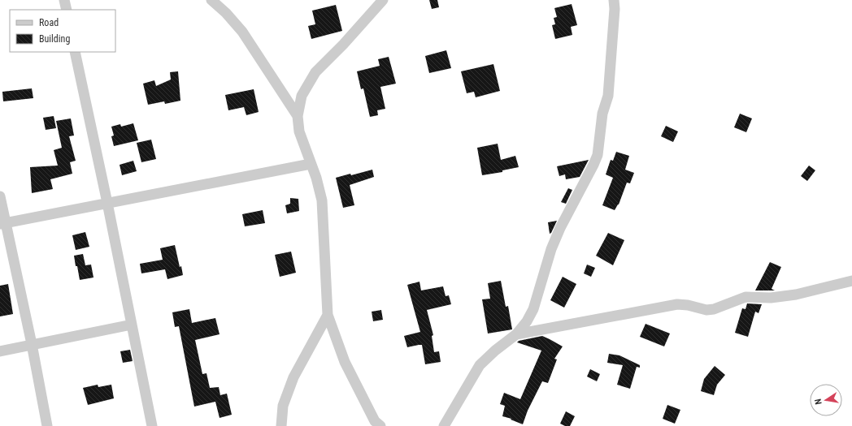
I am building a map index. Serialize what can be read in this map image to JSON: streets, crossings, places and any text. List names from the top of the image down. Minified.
{"legend":["Road","Building"],"north":"left"}
